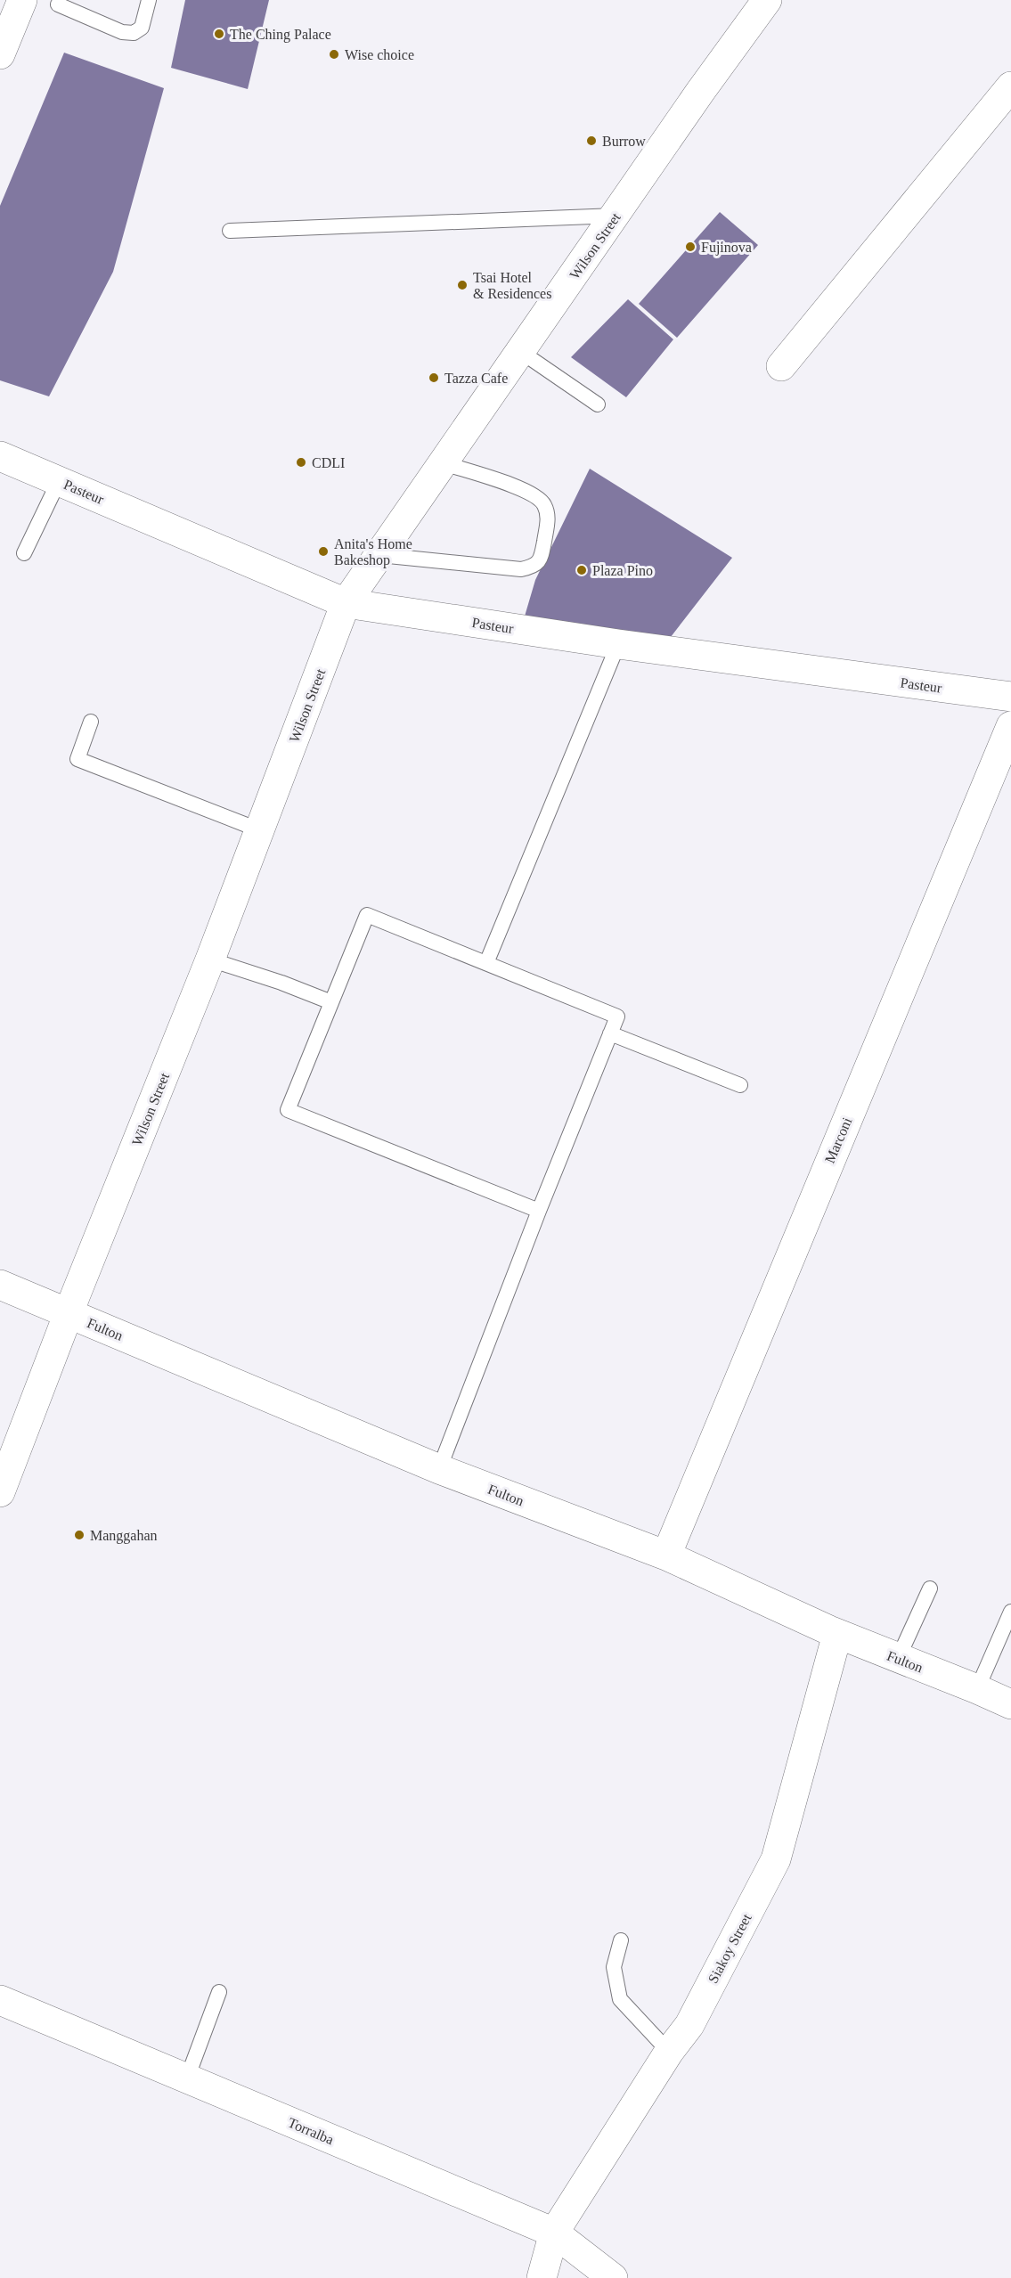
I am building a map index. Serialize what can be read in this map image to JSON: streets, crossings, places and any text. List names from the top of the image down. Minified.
{"streets":{"street":["Wilson Street","Pasteur","Marconi","Fulton","Siakoy Street","Torralba"]},"crossings":[["Wilson Street","Pasteur"],["Wilson Street","Fulton"],["Marconi","Fulton"],["Fulton","Siakoy Street"],["Siakoy Street","Torralba"]],"places":["The Ching Palace","Wise choice","Burrow","Fujinova","Tsai Hotel & Residences","Tazza Cafe","CDLI","Anita's Home Bakeshop","Plaza Pino","Manggahan"]}
